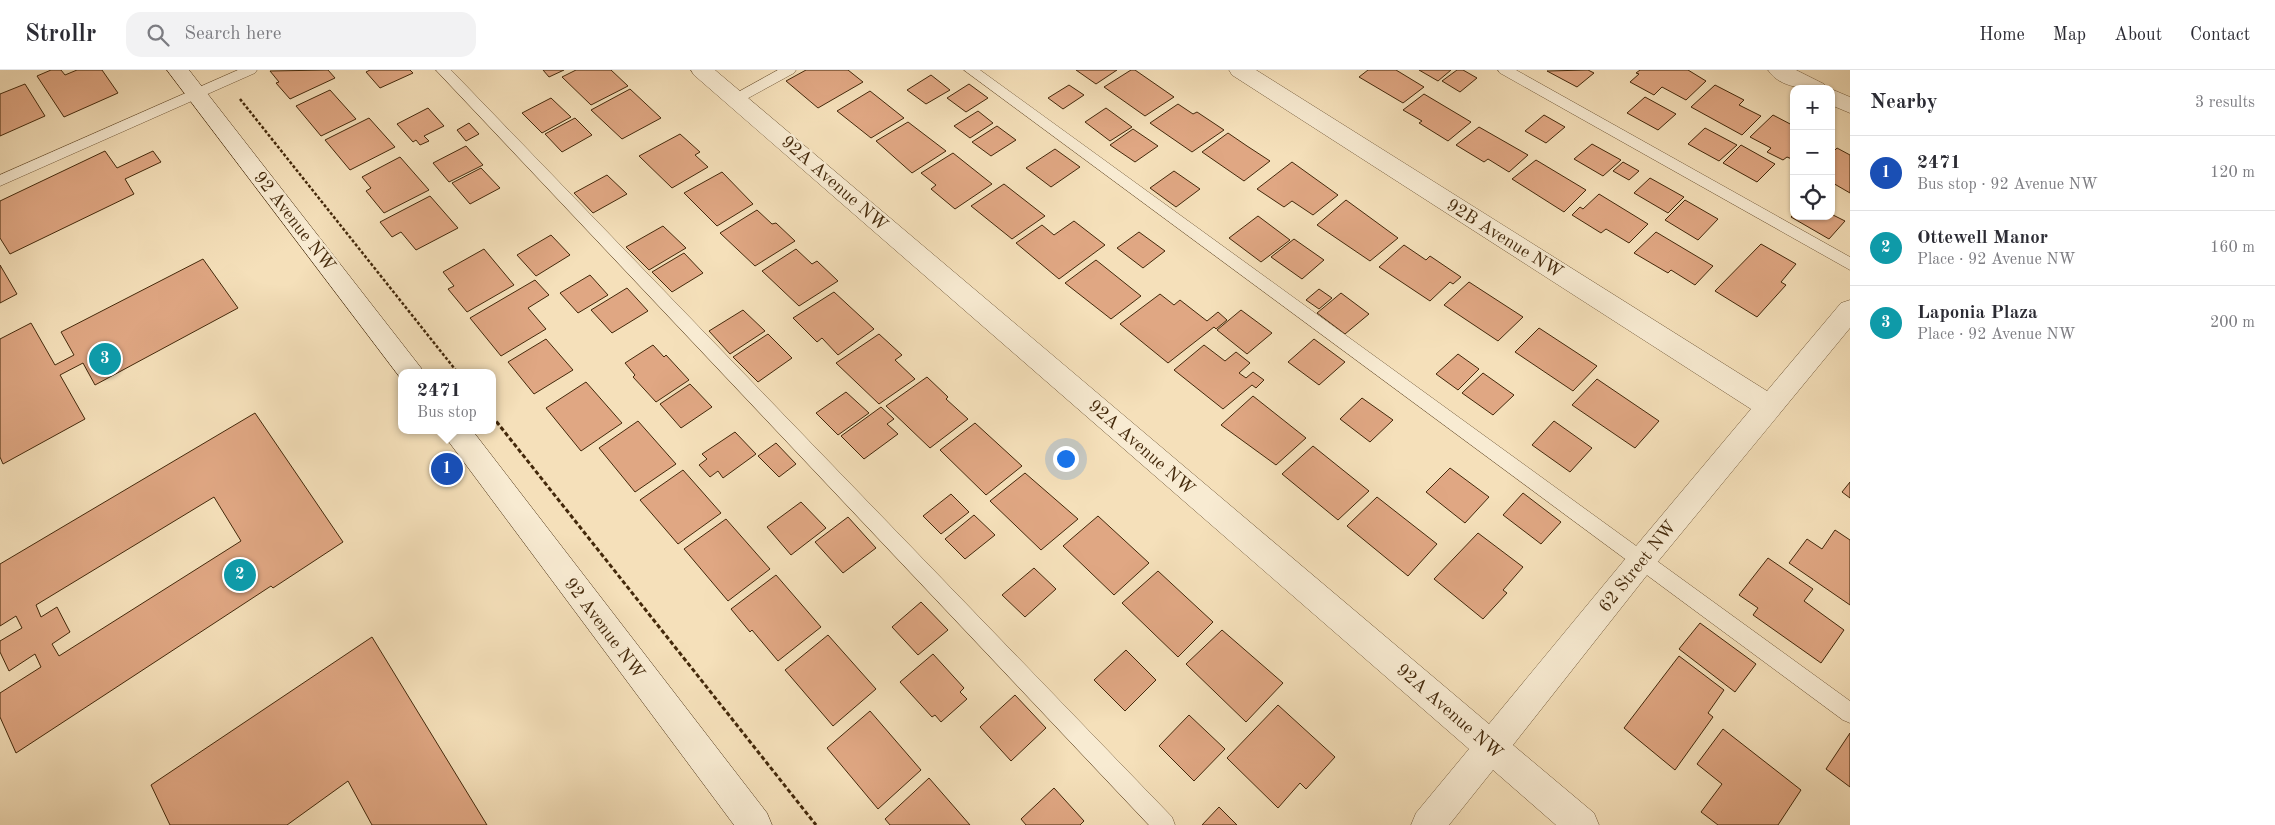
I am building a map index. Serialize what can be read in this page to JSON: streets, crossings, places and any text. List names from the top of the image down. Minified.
{"streets":{"street":["92A Avenue NW","92 Avenue NW","92B Avenue NW","62 Street NW"]},"crossings":[["92A Avenue NW","62 Street NW"],["92B Avenue NW","62 Street NW"]],"page":{"header":"Strollr","search":"Search here","nav":["Home","Map","About","Contact"],"heading":["Nearby","3 results"],"map_buttons":["+","−"],"list":[{"mark":"1","name":"2471","note":"Bus stop · 92 Avenue NW","value":"120 m"},{"mark":"2","name":"Ottewell Manor","note":"Place · 92 Avenue NW","value":"160 m"},{"mark":"3","name":"Laponia Plaza","note":"Place · 92 Avenue NW","value":"200 m"}],"pins":["3","1","2"],"popup":["2471","Bus stop"]}}
